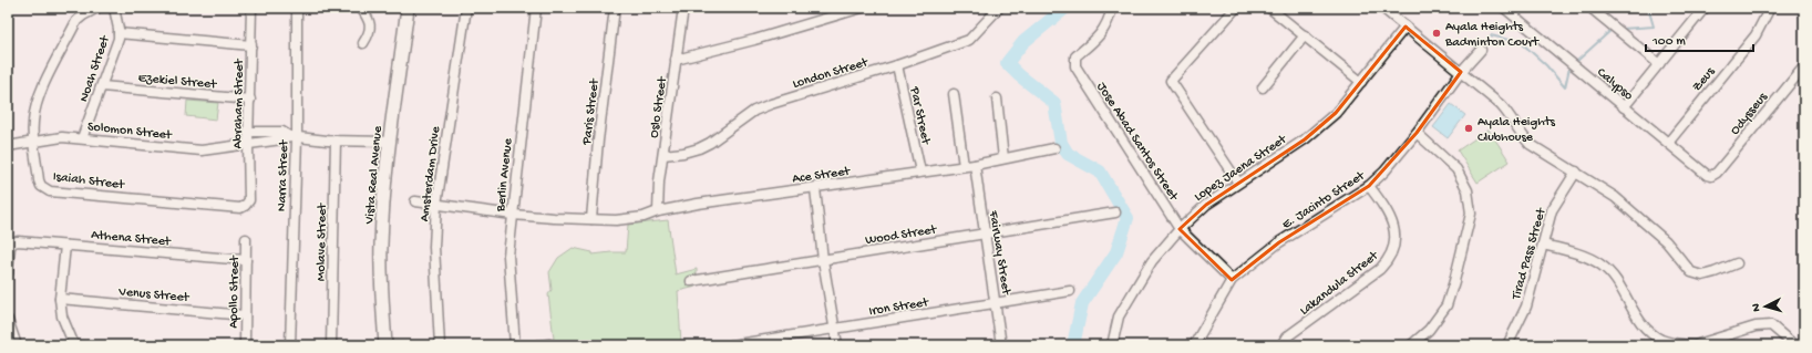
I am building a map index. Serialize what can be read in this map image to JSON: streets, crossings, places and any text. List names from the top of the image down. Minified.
{"streets":{"street":["Noah Street","London Street","Zeus","Ezekiel Street","Calypso","Abraham Street","Oslo Street","Paris Street","Odysseus","Par Street","Solomon Street","Jose Abad Santos Street","Lopez Jaena Street","Amsterdam Drive","Ace Street","Vista Real Avenue","Berlin Avenue","Narra Street","Isaiah Street","E. Jacinto Street","Wood Street","Athena Street","Molave Street","Fairway Street","Tirad Pass Street","Lakandula Street","Apollo Street","Venus Street","Iron Street"]},"crossings":[["Noah Street","Ezekiel Street"],["Noah Street","Solomon Street"],["London Street","Oslo Street"],["London Street","Par Street"],["Zeus","Calypso"],["Ezekiel Street","Abraham Street"],["Calypso","Odysseus"],["Abraham Street","Solomon Street"],["Abraham Street","Isaiah Street"],["Oslo Street","Ace Street"],["Paris Street","Ace Street"],["Par Street","Ace Street"],["Solomon Street","Narra Street"],["Solomon Street","Isaiah Street"],["Jose Abad Santos Street","Lopez Jaena Street"],["Jose Abad Santos Street","E. Jacinto Street"],["Amsterdam Drive","Ace Street"],["Ace Street","Berlin Avenue"],["Ace Street","Fairway Street"],["E. Jacinto Street","Lakandula Street"],["Wood Street","Fairway Street"],["Athena Street","Apollo Street"],["Fairway Street","Iron Street"],["Apollo Street","Venus Street"]],"places":["Ayala Heights Badminton Court","Ayala Heights Clubhouse"],"scale_bar":"100 m","north":"left"}
